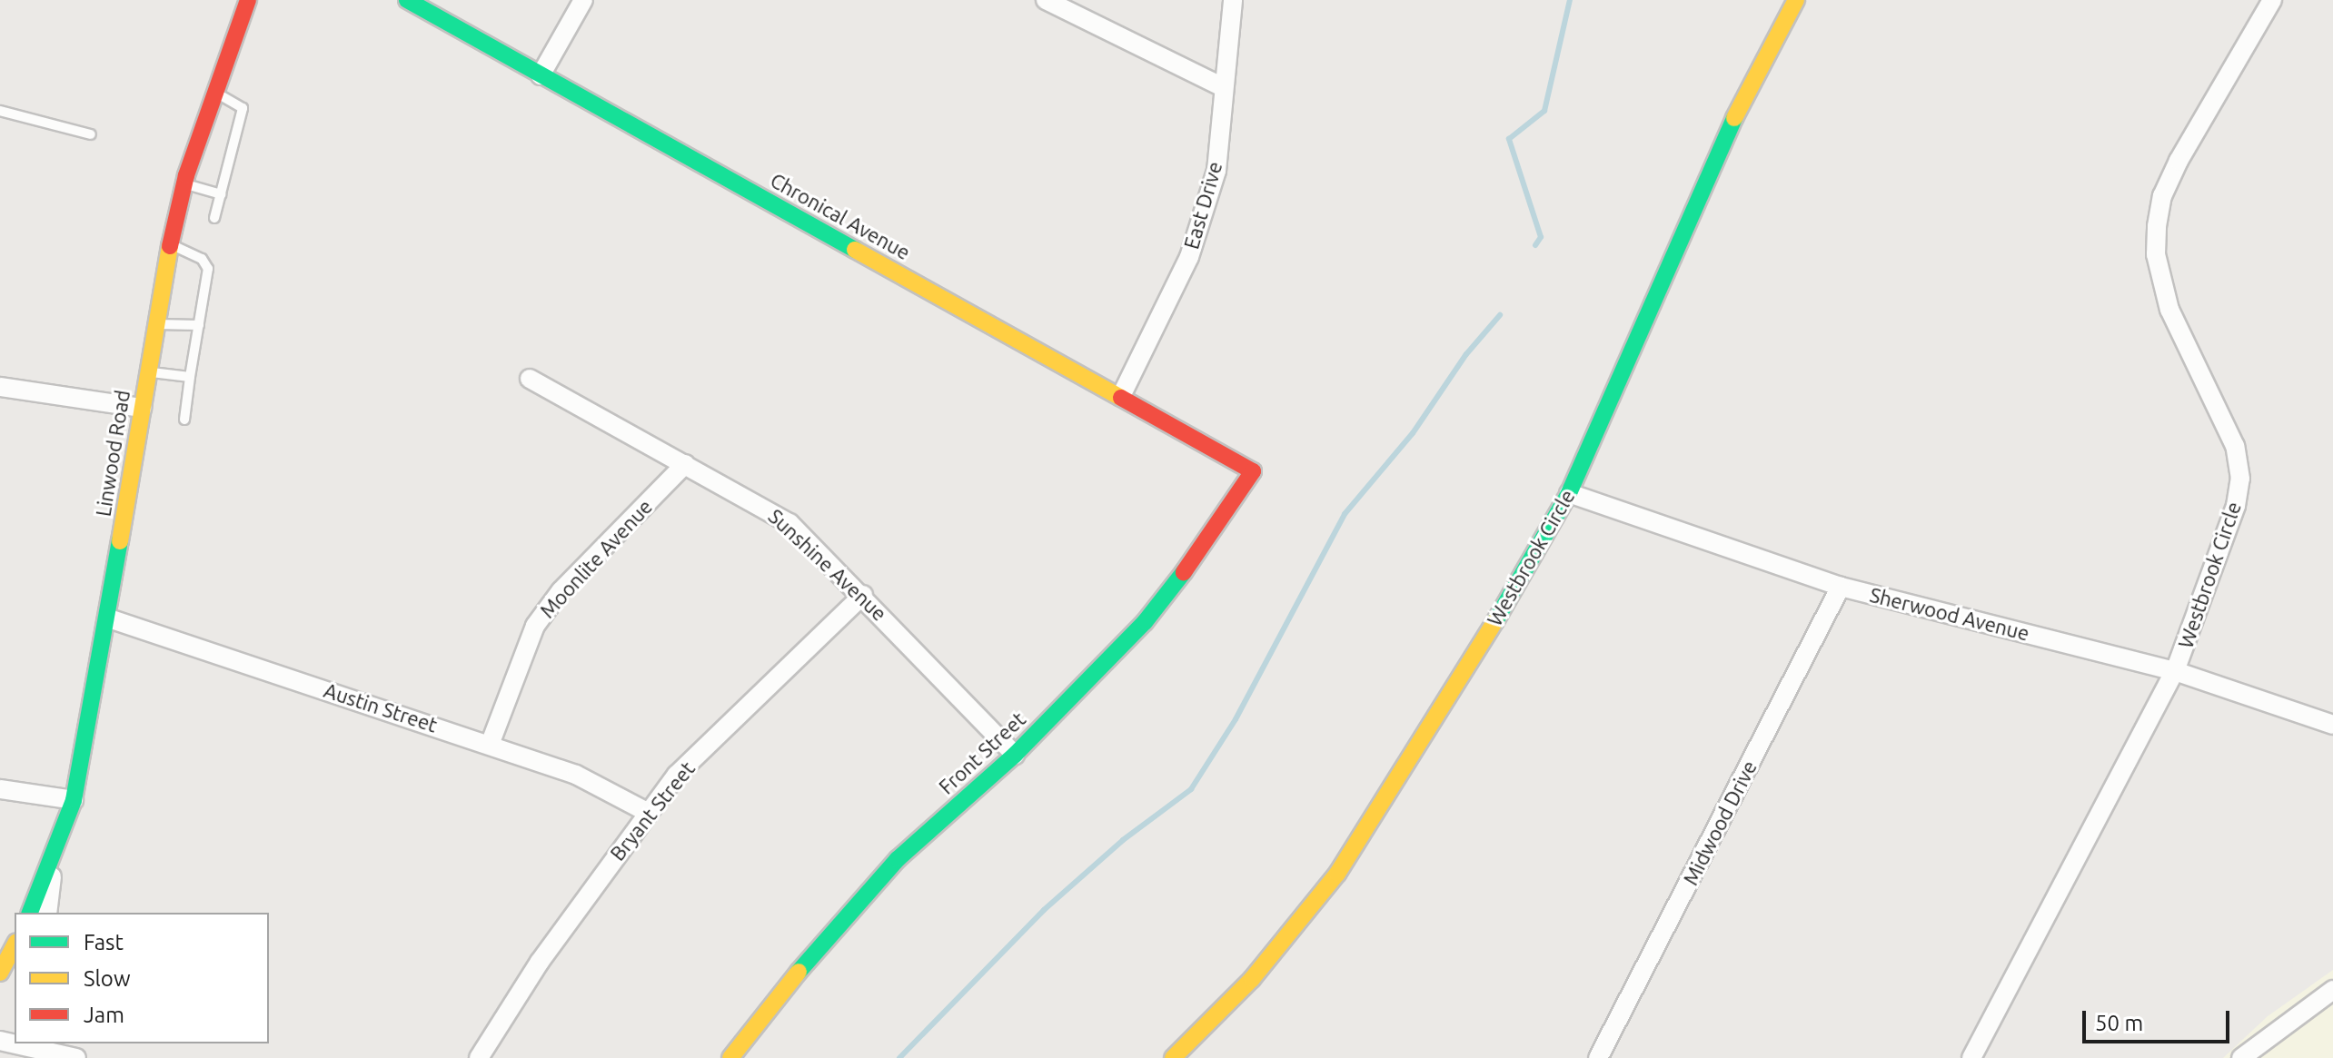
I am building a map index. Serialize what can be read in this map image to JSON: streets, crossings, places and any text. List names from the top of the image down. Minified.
{"streets":{"street":["East Drive","Chronical Avenue","Linwood Road","Westbrook Circle","Moonlite Avenue","Sunshine Avenue","Sherwood Avenue","Austin Street","Front Street","Bryant Street","Midwood Drive"]},"crossings":[["East Drive","Chronical Avenue"],["Chronical Avenue","Front Street"],["Linwood Road","Austin Street"],["Westbrook Circle","Sherwood Avenue"],["Moonlite Avenue","Sunshine Avenue"],["Moonlite Avenue","Austin Street"],["Sunshine Avenue","Front Street"],["Sunshine Avenue","Bryant Street"],["Sherwood Avenue","Midwood Drive"],["Austin Street","Bryant Street"]],"legend":["Fast","Slow","Jam"],"scale_bar":"50 m"}
